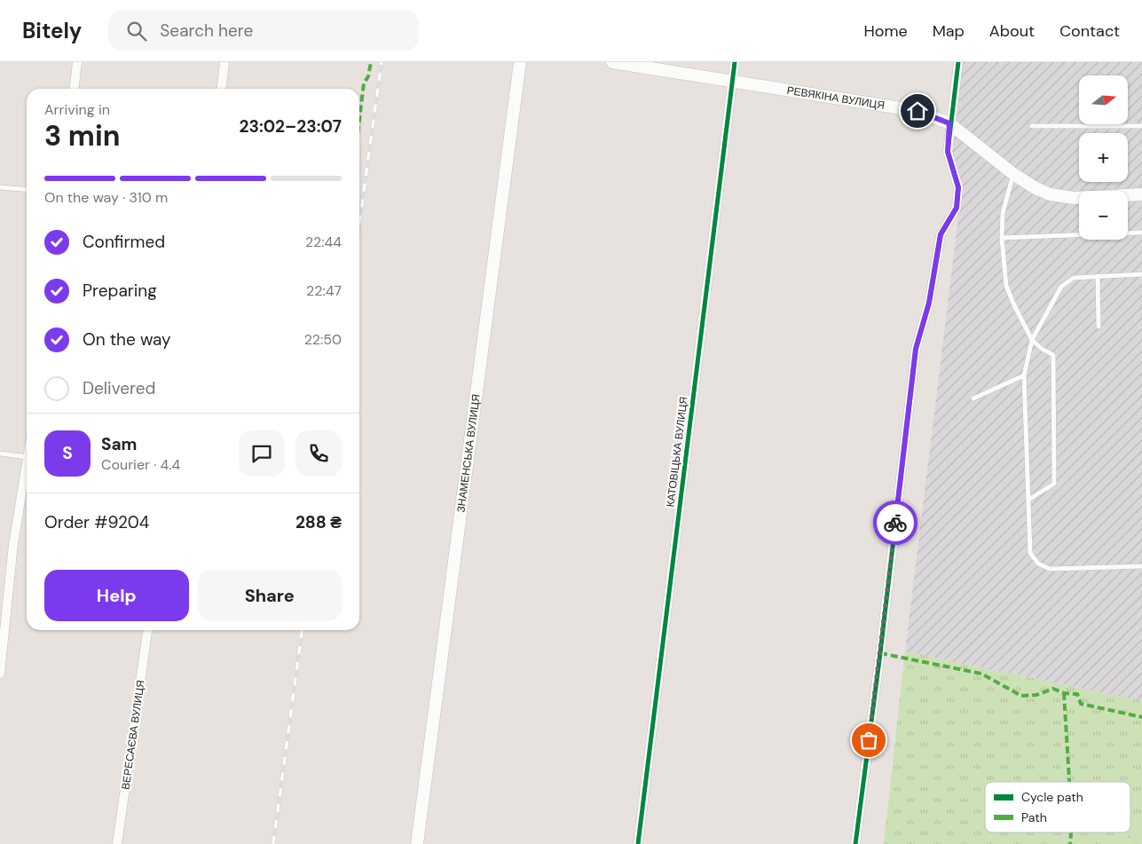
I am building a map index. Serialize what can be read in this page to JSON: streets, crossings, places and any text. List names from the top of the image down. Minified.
{"streets":{"main road":["РЕВЯКІНА ВУЛИЦЯ","ЗНАМЕНСЬКА ВУЛИЦЯ"],"street":["КАТОВІЦЬКА ВУЛИЦЯ","ВЕРЕСАЄВА ВУЛИЦЯ"]},"crossings":[["РЕВЯКІНА ВУЛИЦЯ","КАТОВІЦЬКА ВУЛИЦЯ"]],"legend":["Cycle path","Path"],"north":"right","page":{"header":"Bitely","search":"Search here","nav":["Home","Map","About","Contact"],"map_buttons":["+","−"],"heading":["3 min","Arriving in","23:02–23:07"],"panel":["Sam","Courier · 4.4","Order #9204","288 ₴"],"bar":"On the way · 310 m","list":[["Confirmed","22:44"],["Preparing","22:47"],["On the way","22:50"],"Delivered"],"round":"S","buttons":["Help","Share"]}}
